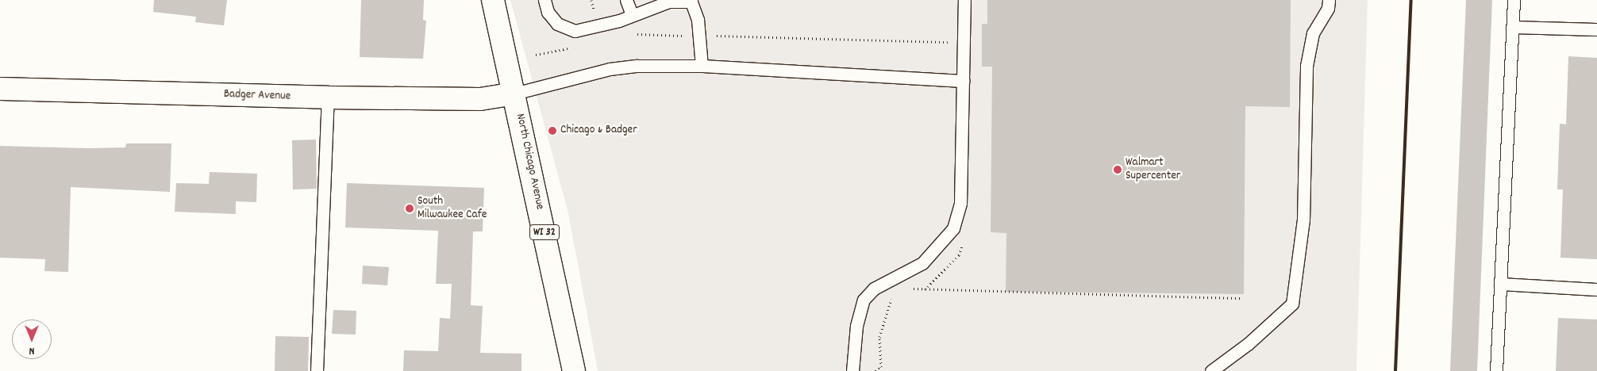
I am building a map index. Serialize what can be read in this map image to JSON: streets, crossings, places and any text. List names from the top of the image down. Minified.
{"streets":{"street":["Badger Avenue","North Chicago Avenue","WI 32"]},"crossings":[["Badger Avenue","North Chicago Avenue"]],"places":["Chicago & Badger","Walmart Supercenter","South Milwaukee Cafe"],"north":"bottom"}
